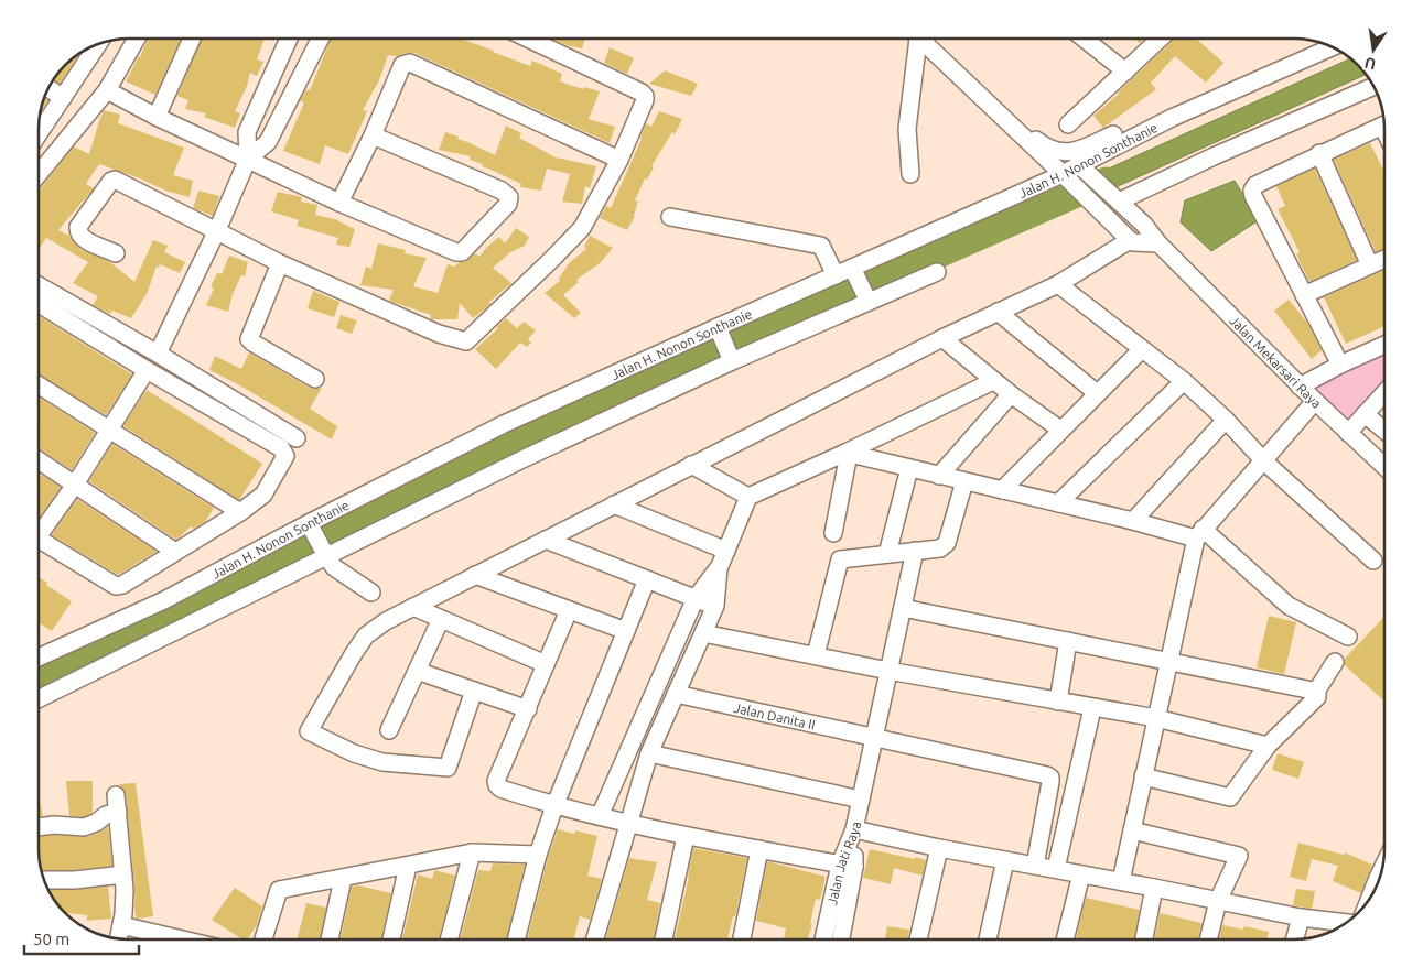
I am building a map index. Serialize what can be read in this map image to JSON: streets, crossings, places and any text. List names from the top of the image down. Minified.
{"streets":{"street":["Jalan H. Nonon Sonthanie","Jalan Mekarsari Raya","Jalan Danita II","Jalan Jati Raya"]},"crossings":[["Jalan H. Nonon Sonthanie","Jalan Mekarsari Raya"],["Jalan Danita II","Jalan Jati Raya"]],"scale_bar":"50 m","north":"bottom"}
